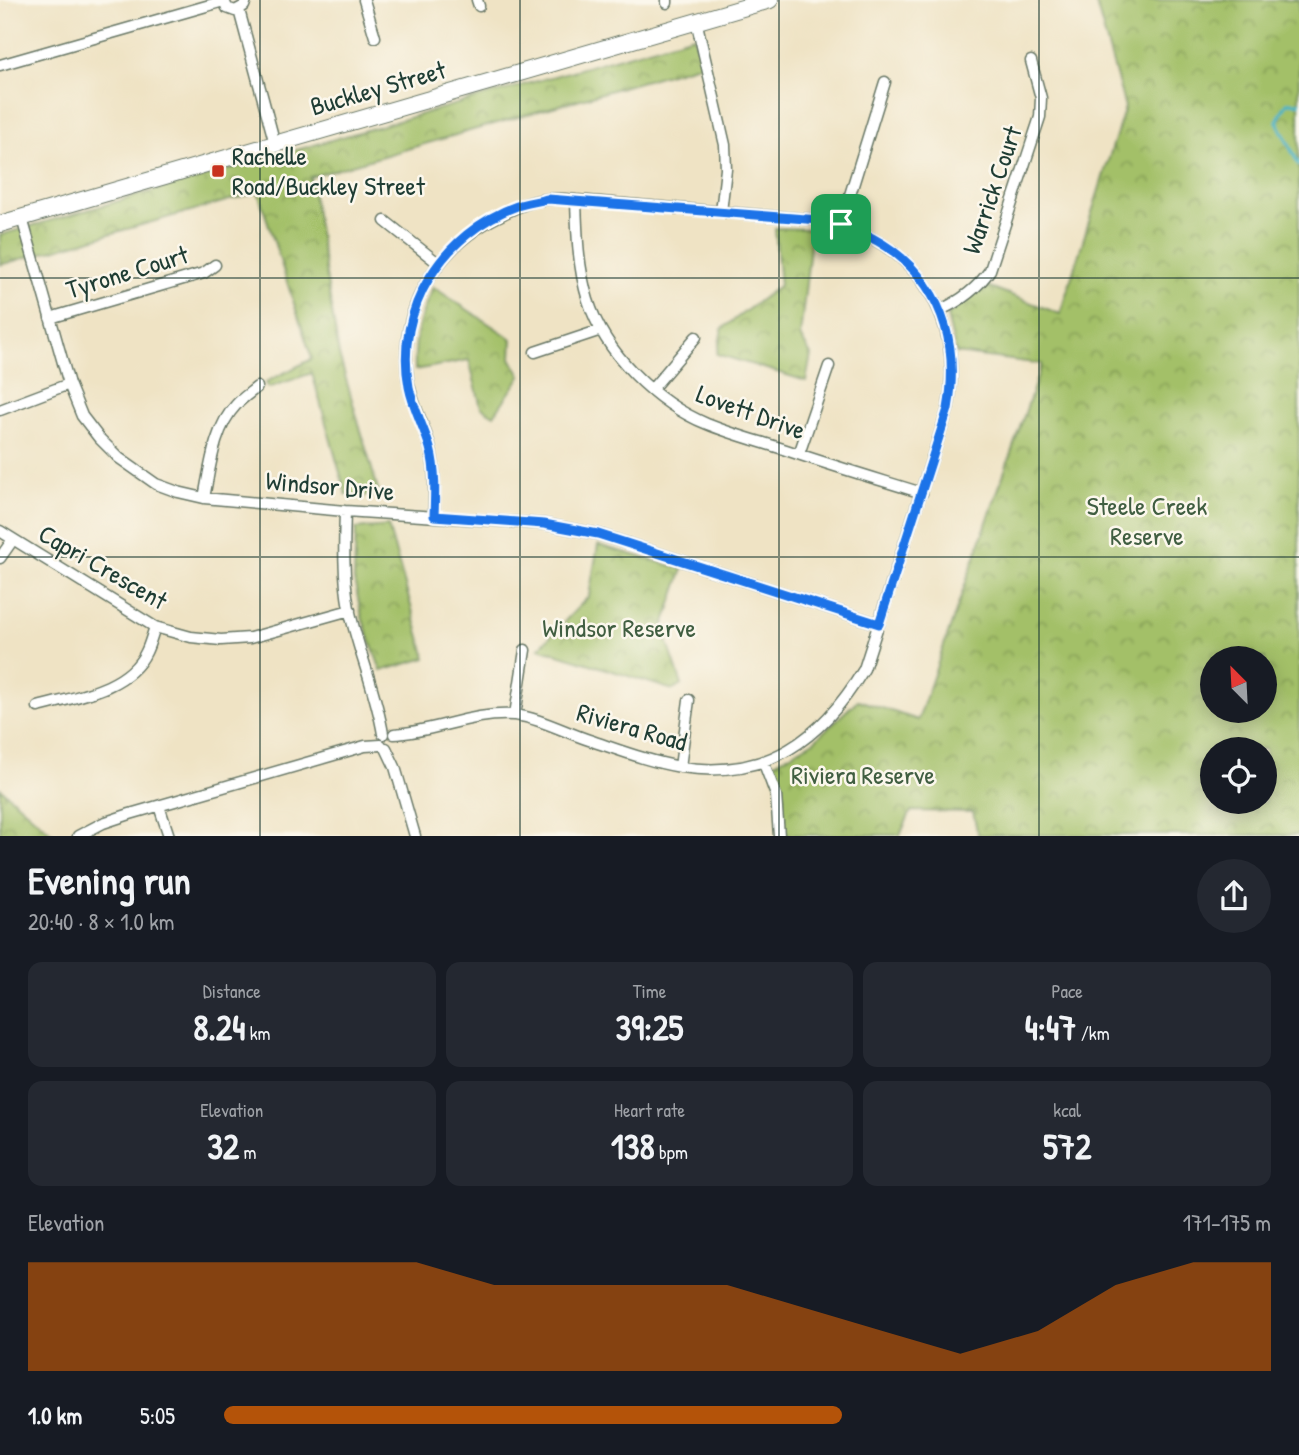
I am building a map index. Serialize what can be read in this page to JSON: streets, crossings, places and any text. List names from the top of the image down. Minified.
{"streets":{"main road":["Buckley Street"],"street":["Warrick Court","Tyrone Court","Lovett Drive","Windsor Drive","Capri Crescent","Riviera Road"]},"crossings":[["Buckley Street","Windsor Drive"],["Warrick Court","Riviera Road"],["Tyrone Court","Windsor Drive"],["Lovett Drive","Riviera Road"],["Windsor Drive","Riviera Road"]],"parks":["Steele Creek Reserve","Windsor Reserve","Riviera Reserve"],"places":{"transit":["Rachelle Road/Buckley Street"]},"north":"top left","page":{"heading":["Evening run","20:40 · 8 × 1.0 km"],"stats":[["Distance","8.24 km"],["Time","39:25"],["Pace","4:47 /km"],["Elevation","32 m"],["Heart rate","138 bpm"],["kcal","572"]],"chart":["Elevation","171–175 m"],"list":[{"name":"1.0 km","note":"5:05"}]}}
